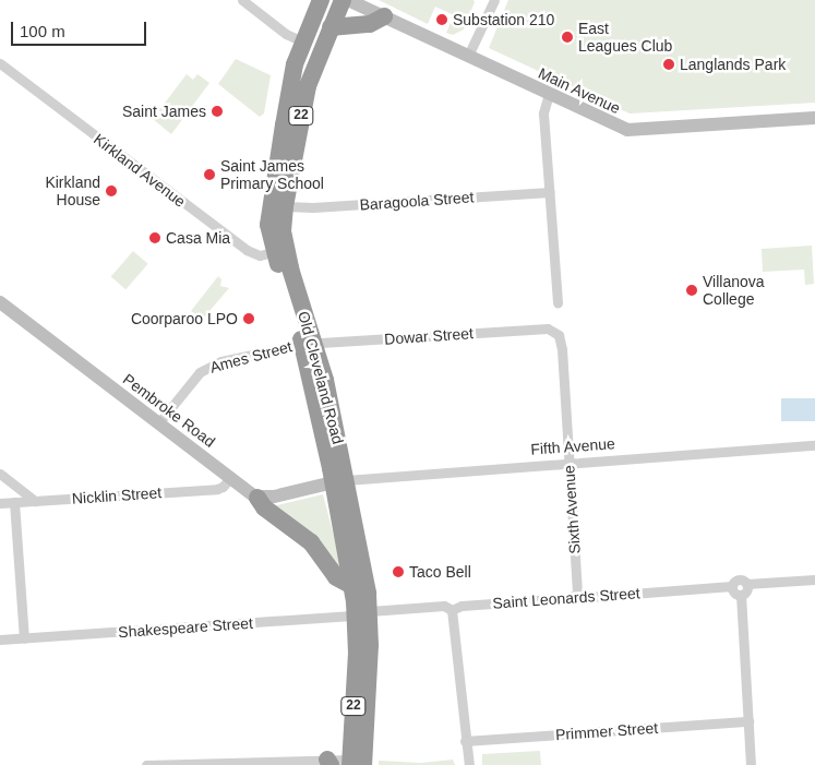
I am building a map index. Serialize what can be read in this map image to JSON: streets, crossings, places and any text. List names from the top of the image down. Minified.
{"streets":{"highway":["22","Old Cleveland Road"],"street":["Main Avenue","Kirkland Avenue","Baragoola Street","Dowar Street","Ames Street","Pembroke Road","Fifth Avenue","Nicklin Street","Sixth Avenue","Saint Leonards Street","Shakespeare Street","Primmer Street"]},"crossings":[["Kirkland Avenue","Old Cleveland Road"],["Baragoola Street","Old Cleveland Road"],["Dowar Street","Ames Street"],["Dowar Street","Old Cleveland Road"],["Dowar Street","Sixth Avenue"],["Ames Street","Old Cleveland Road"],["Ames Street","Pembroke Road"],["Old Cleveland Road","Fifth Avenue"],["Old Cleveland Road","Saint Leonards Street"],["Old Cleveland Road","Shakespeare Street"],["Pembroke Road","Nicklin Street"],["Fifth Avenue","Sixth Avenue"],["Sixth Avenue","Saint Leonards Street"],["Saint Leonards Street","Shakespeare Street"]],"places":["Substation 210","East Leagues Club","Langlands Park","Saint James","Saint James Primary School","Kirkland House","Casa Mia","Villanova College","Coorparoo LPO","Taco Bell"],"scale_bar":"100 m"}
